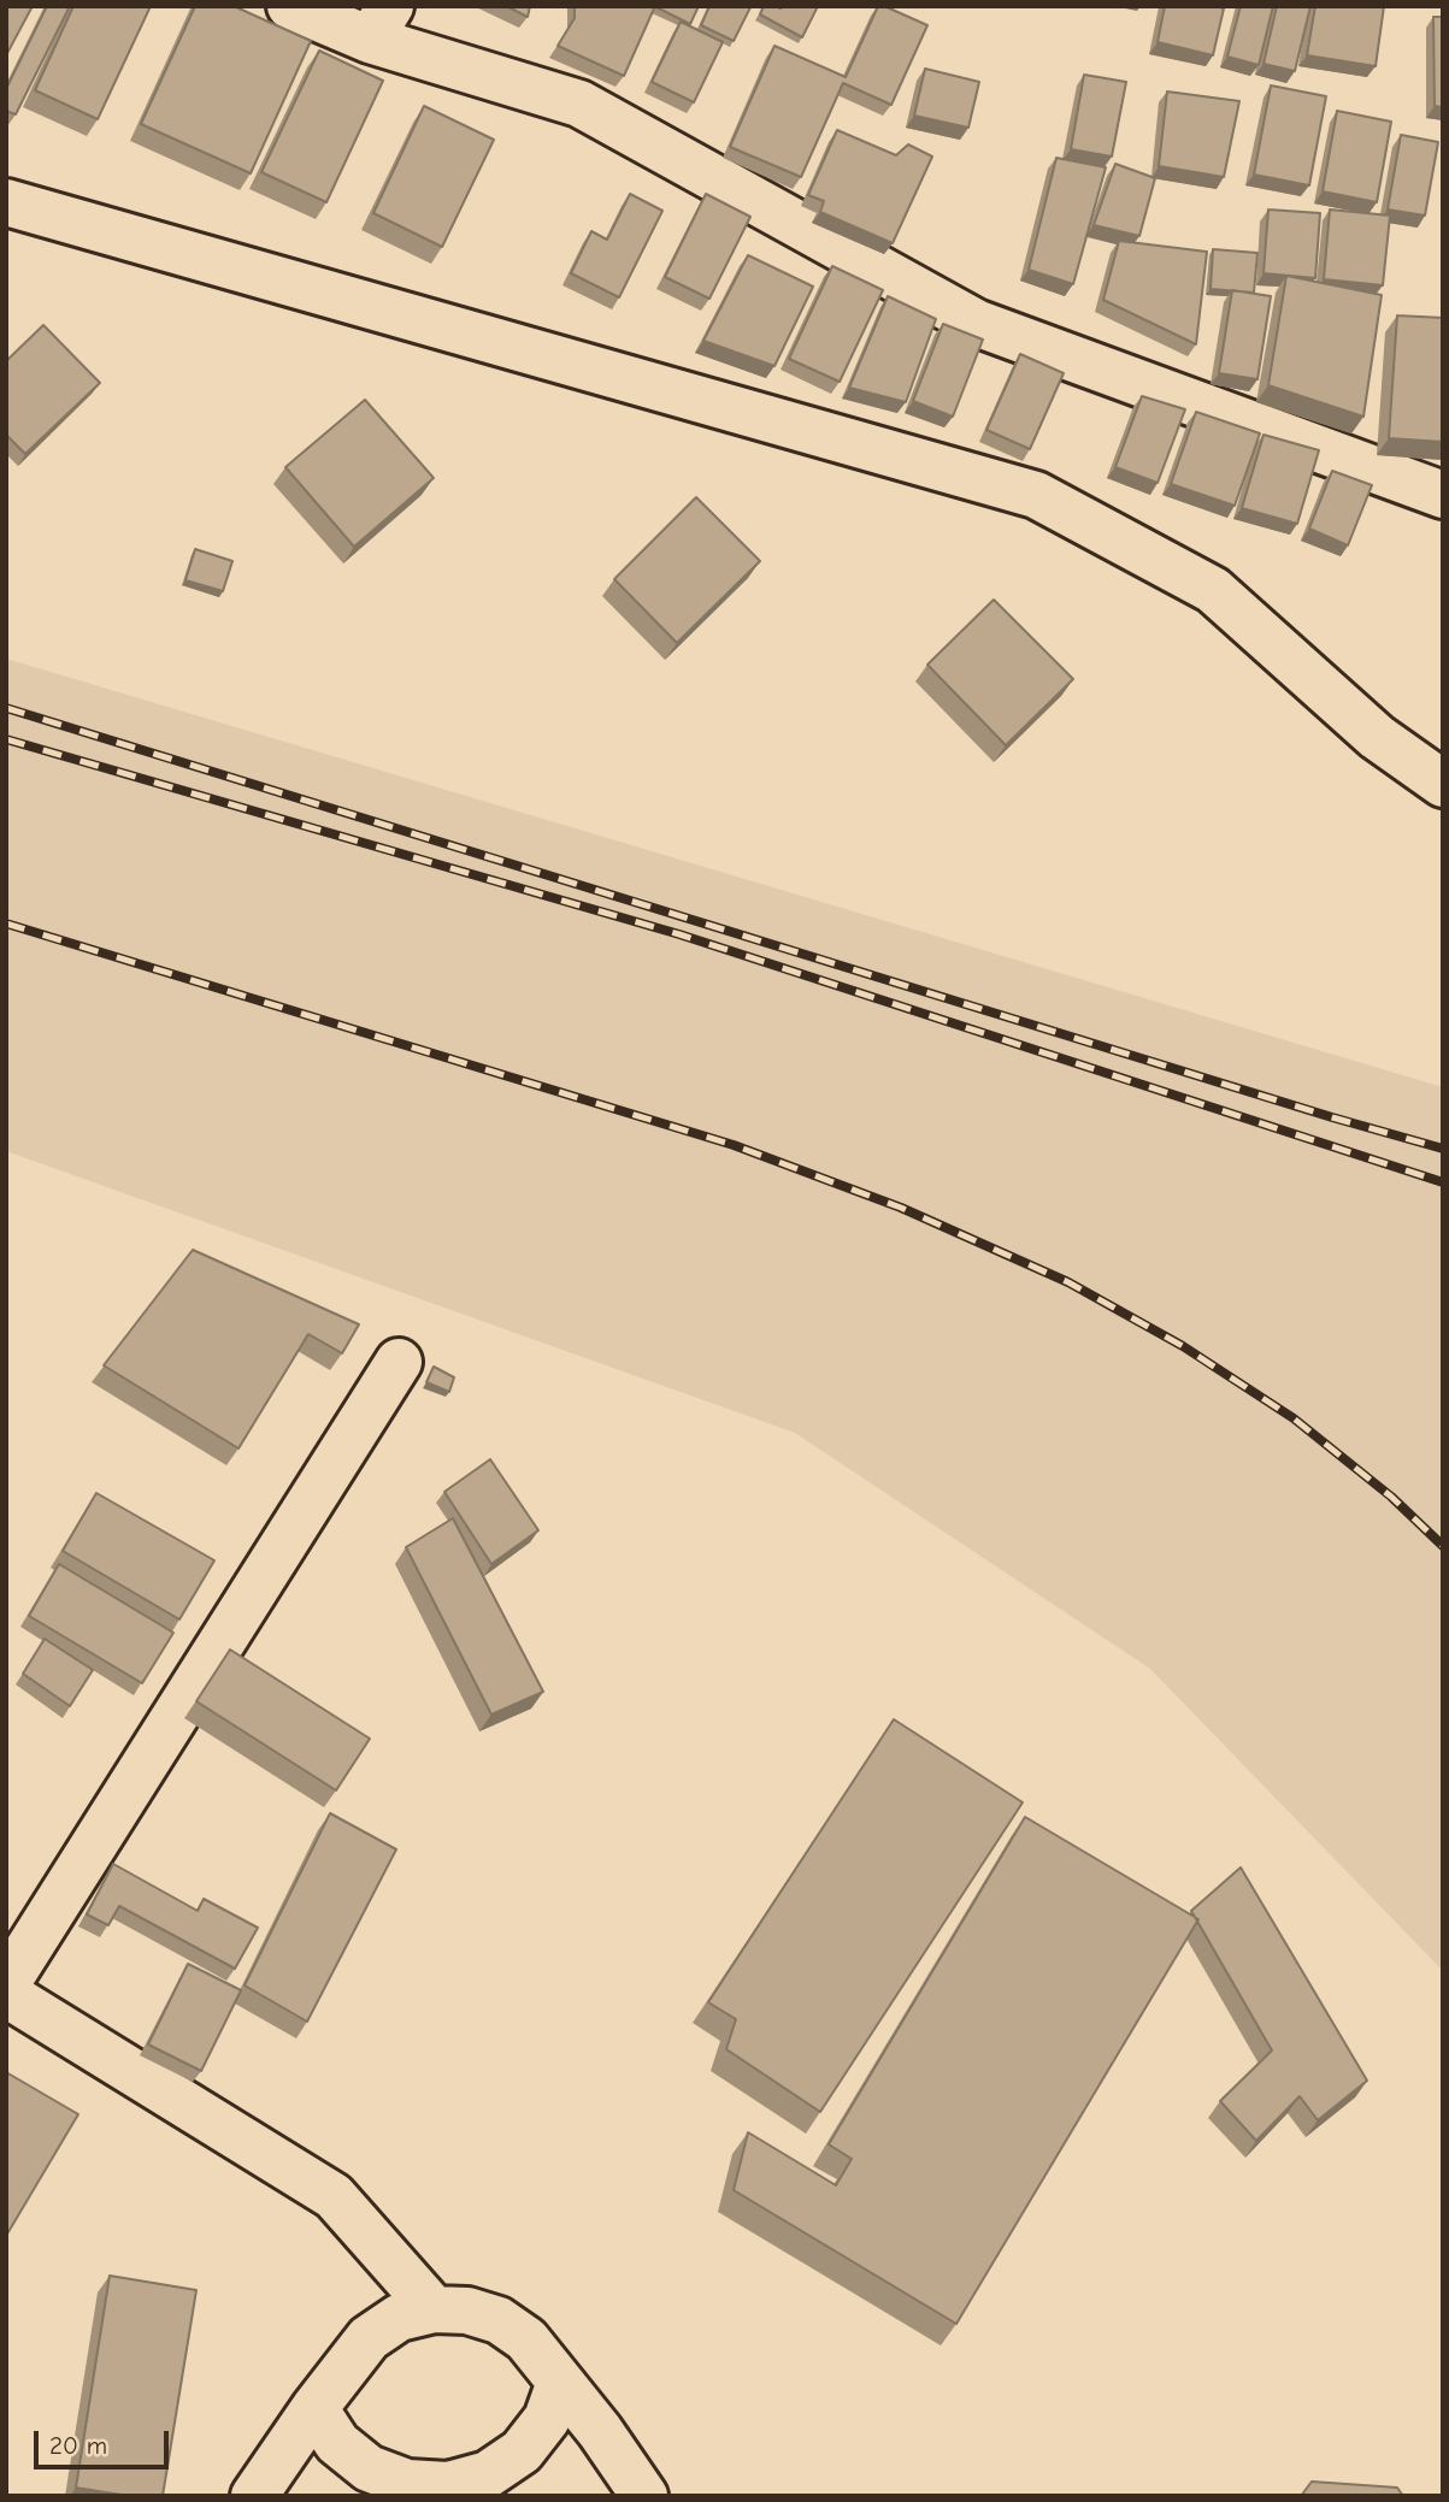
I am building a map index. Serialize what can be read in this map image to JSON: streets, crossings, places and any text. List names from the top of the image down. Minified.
{"scale_bar":"20 m"}
